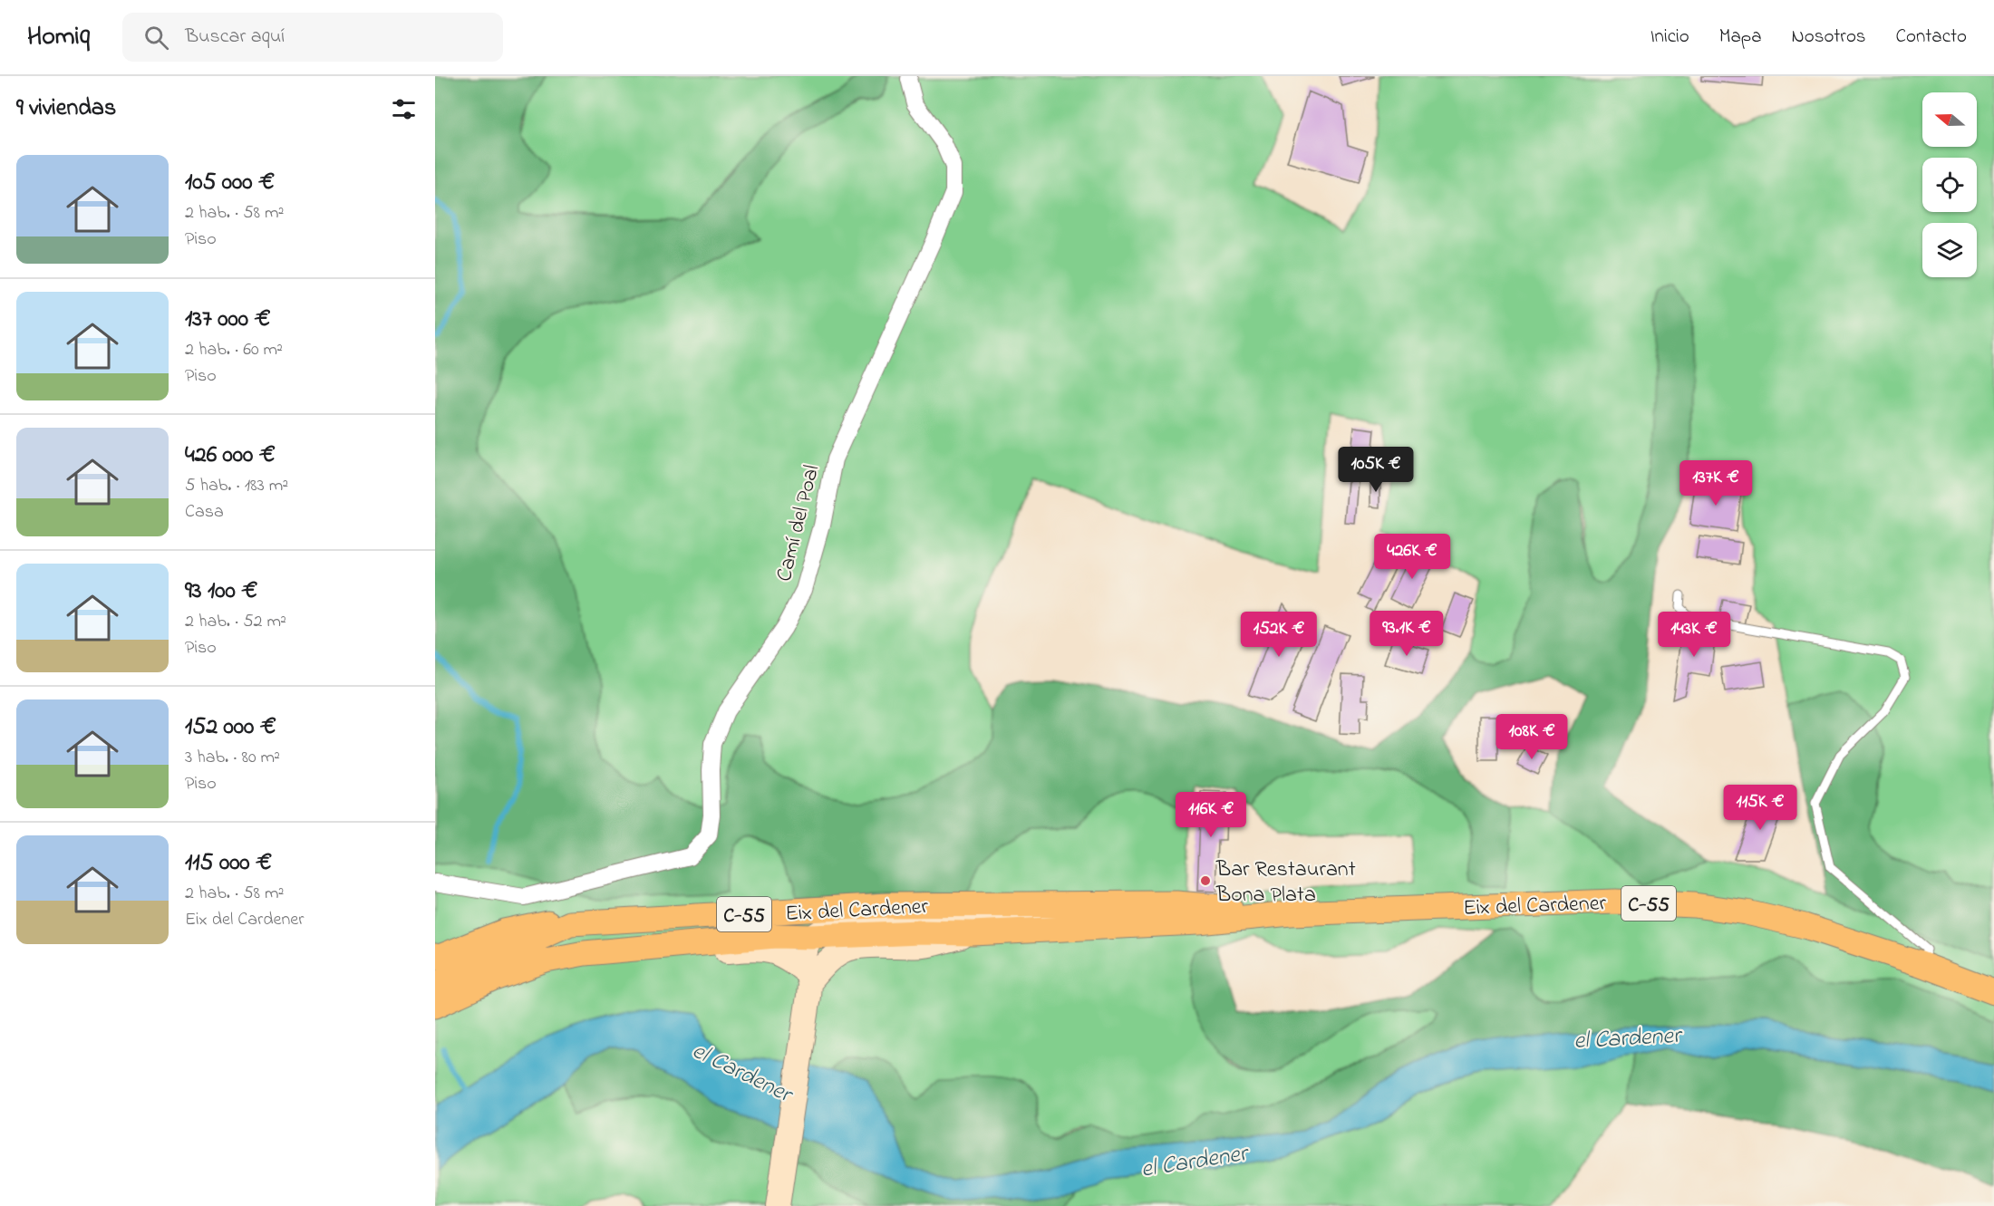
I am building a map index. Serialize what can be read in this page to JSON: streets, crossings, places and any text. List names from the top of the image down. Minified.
{"streets":{"main road":["C-55","Eix del Cardener"],"street":["Camí del Poal"]},"crossings":[["C-55","Eix del Cardener"]],"water":["el Cardener"],"places":["Bar Restaurant Bona Plata"],"north":"left","page":{"header":"Homiq","search":"Buscar aquí","nav":["Inicio","Mapa","Nosotros","Contacto"],"heading":"9 viviendas","list":[{"name":"105 000 €","note":"2 hab. · 58 m² · Piso"},{"name":"137 000 €","note":"2 hab. · 60 m² · Piso"},{"name":"426 000 €","note":"5 hab. · 183 m² · Casa"},{"name":"93 100 €","note":"2 hab. · 52 m² · Piso"},{"name":"152 000 €","note":"3 hab. · 80 m² · Piso"},{"name":"115 000 €","note":"2 hab. · 58 m² · Eix del Cardener"}],"price":["105K €","137K €","426K €","93.1K €","152K €","143K €","108K €","115K €","116K €"]}}
